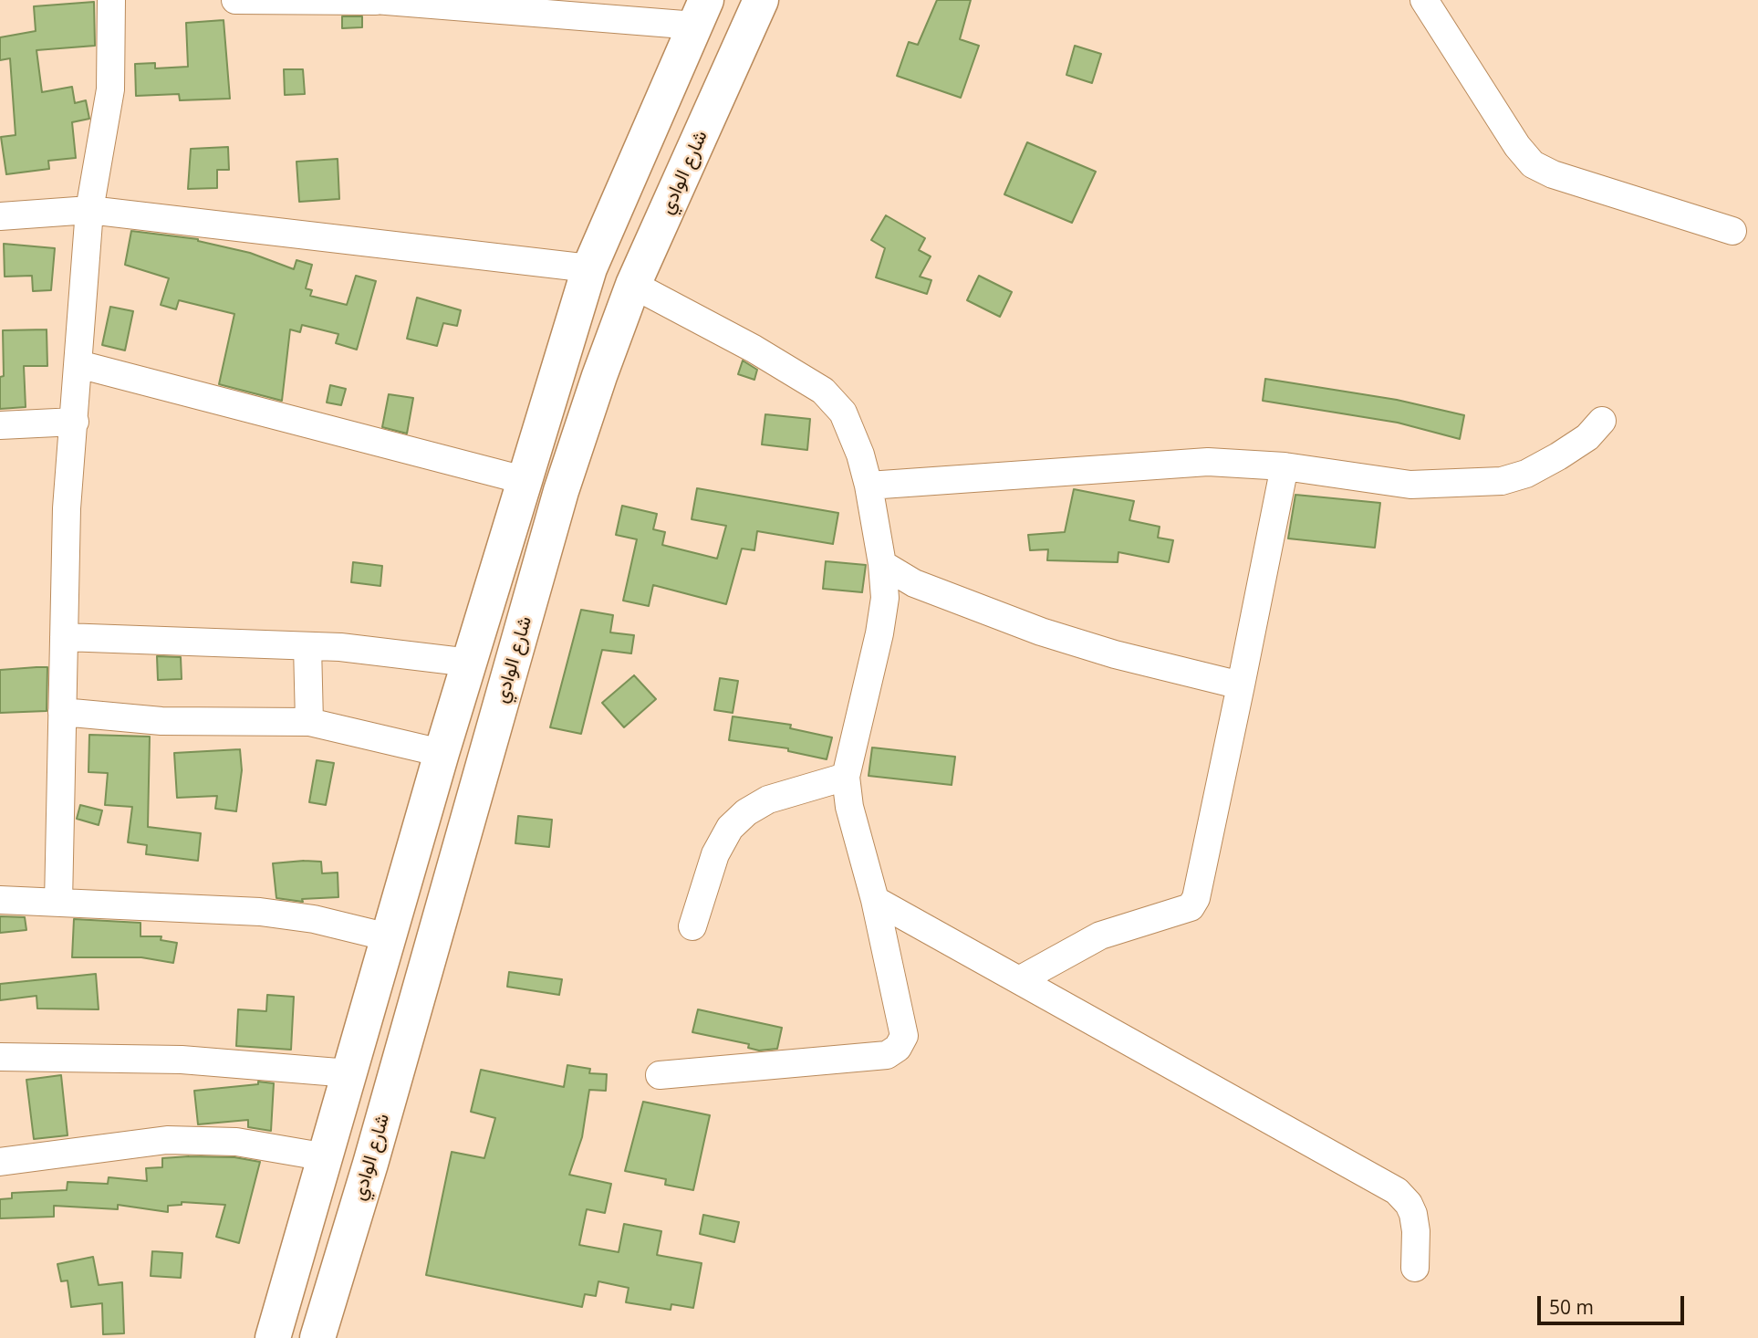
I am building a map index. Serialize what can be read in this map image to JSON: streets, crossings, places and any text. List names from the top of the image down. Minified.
{"streets":{"main road":["شارع الوادي"]},"scale_bar":"50 m"}
